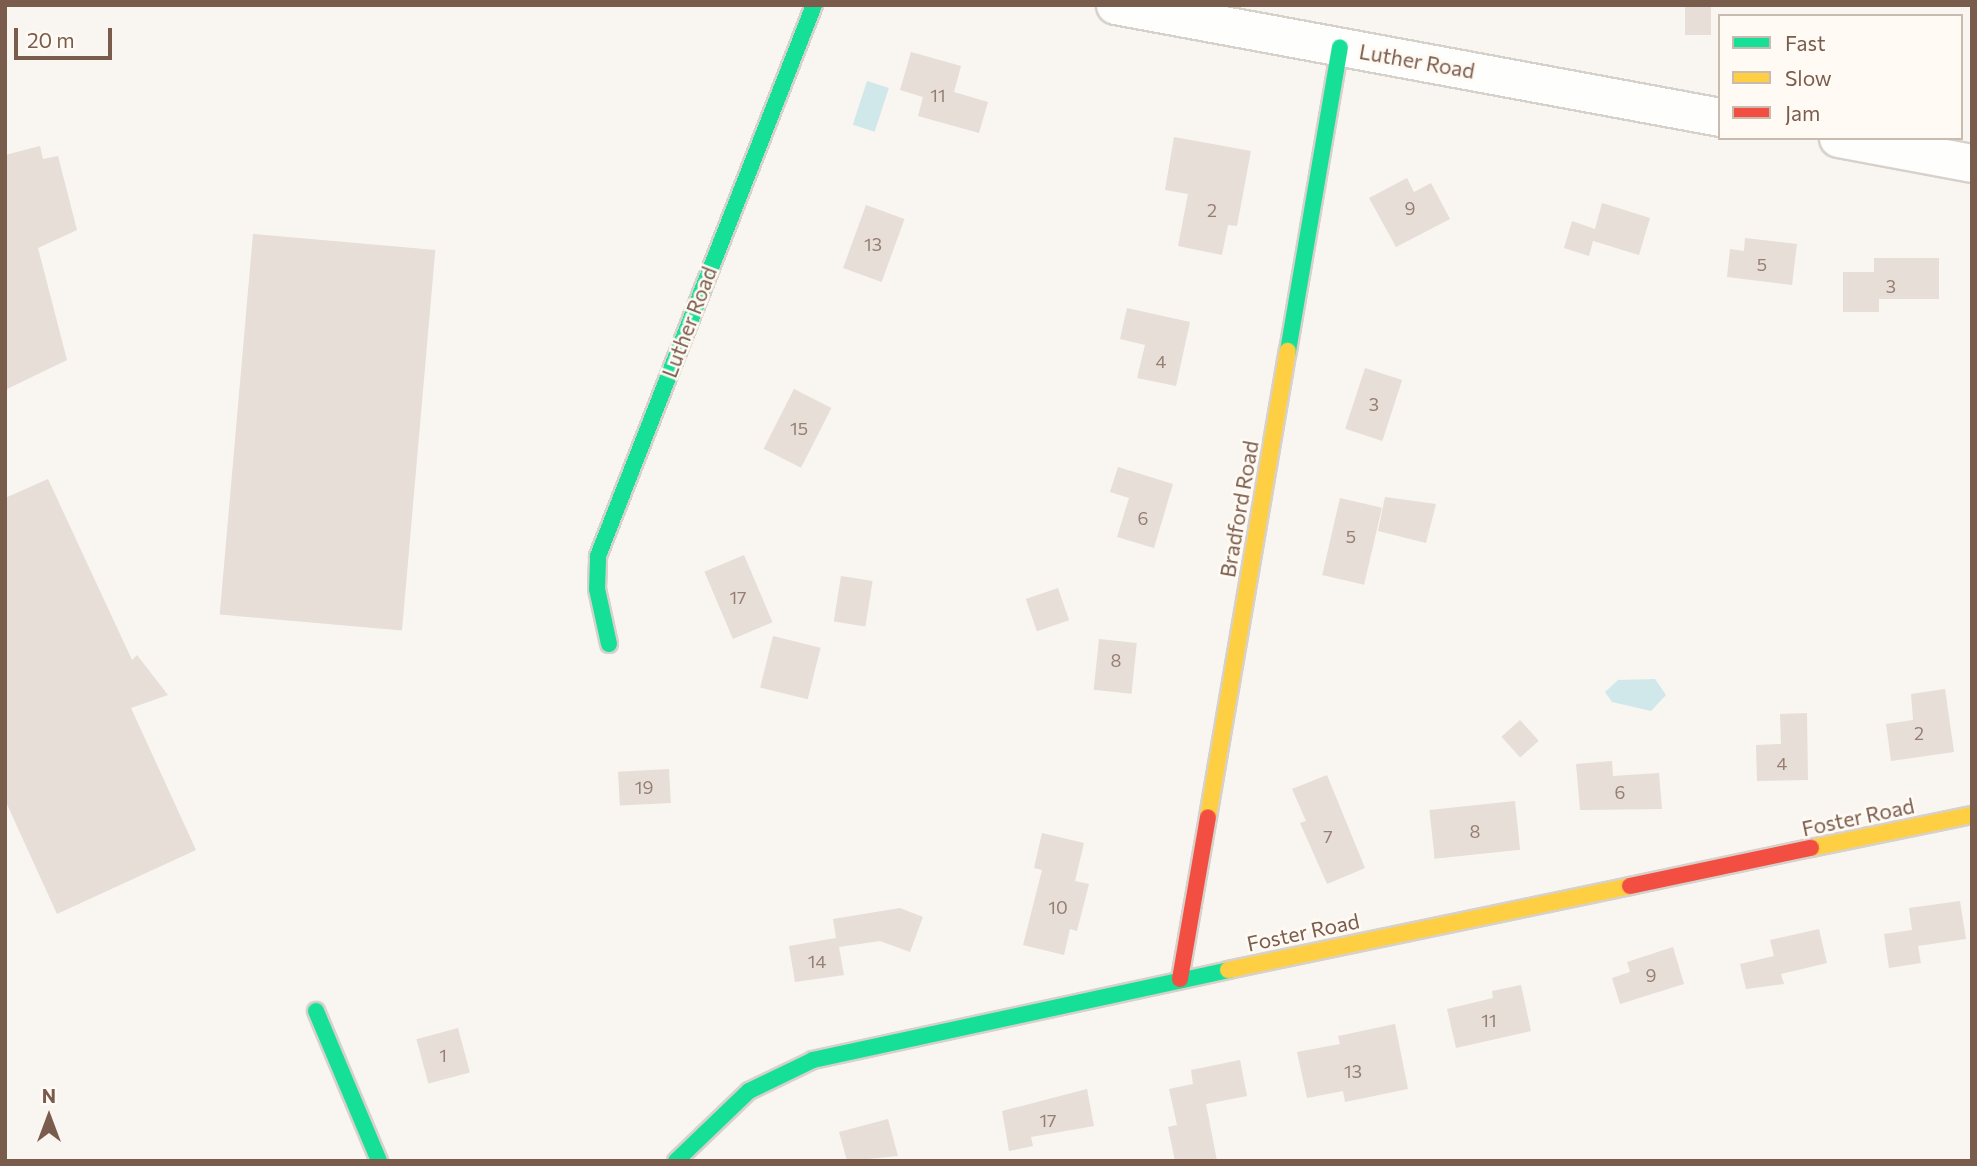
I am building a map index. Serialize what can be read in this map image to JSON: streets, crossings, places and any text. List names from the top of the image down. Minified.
{"streets":{"street":["Luther Road","Bradford Road","Foster Road"]},"crossings":[["Luther Road","Bradford Road"],["Bradford Road","Foster Road"]],"house_numbers":["11","9","2","13","5","3","4","3","15","6","5","17","8","2","4","19","6","8","7","10","14","9","11","1","13","17"],"legend":["Fast","Slow","Jam"],"scale_bar":"20 m","north":"top"}
